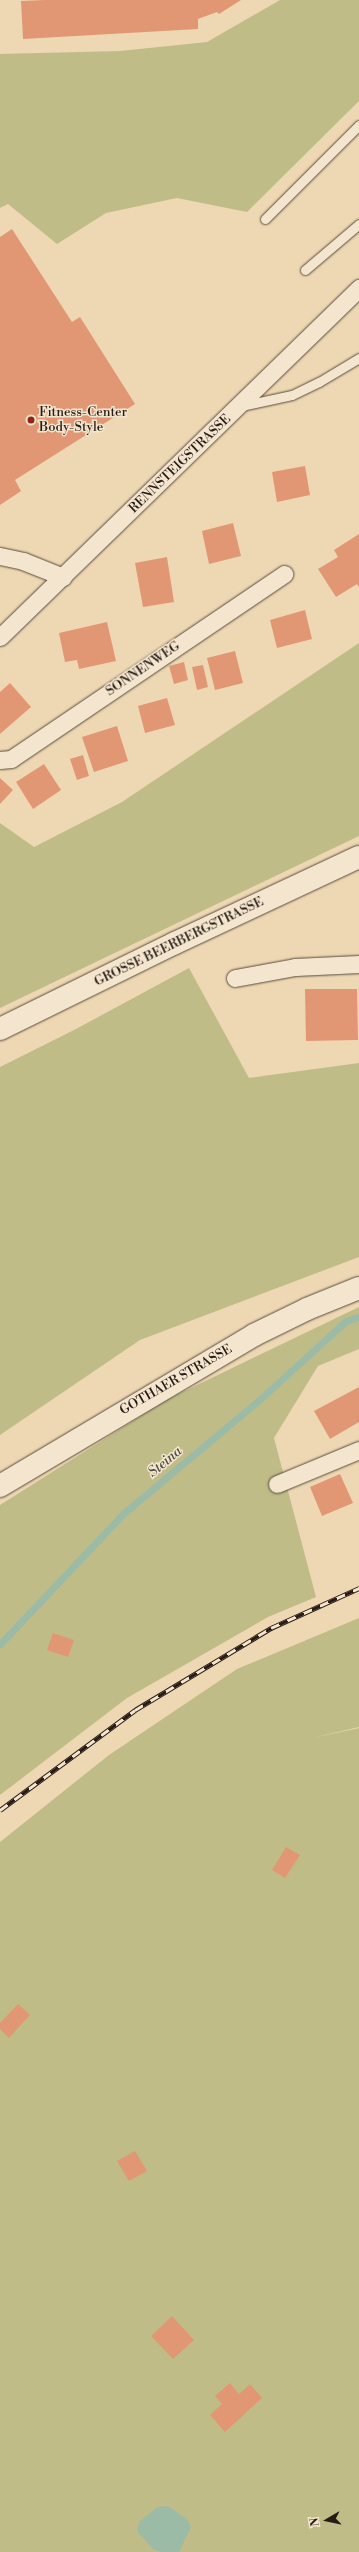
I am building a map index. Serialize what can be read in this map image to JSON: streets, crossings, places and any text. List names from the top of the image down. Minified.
{"streets":{"main road":["GROSSE BEERBERGSTRASSE","GOTHAER STRASSE"],"street":["RENNSTEIGSTRASSE","SONNENWEG"]},"water":["Steina"],"places":["Fitness-Center Body-Style"],"north":"left"}
